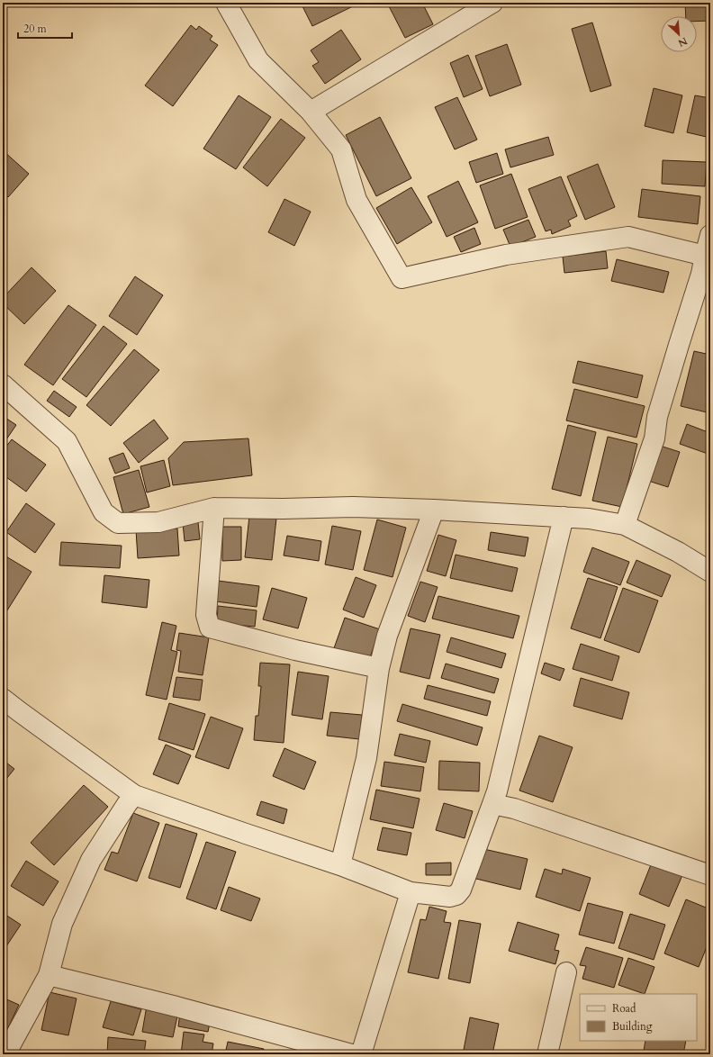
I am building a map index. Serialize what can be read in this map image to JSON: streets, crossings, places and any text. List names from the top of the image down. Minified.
{"legend":["Road","Building"],"scale_bar":"20 m","north":"bottom right"}
